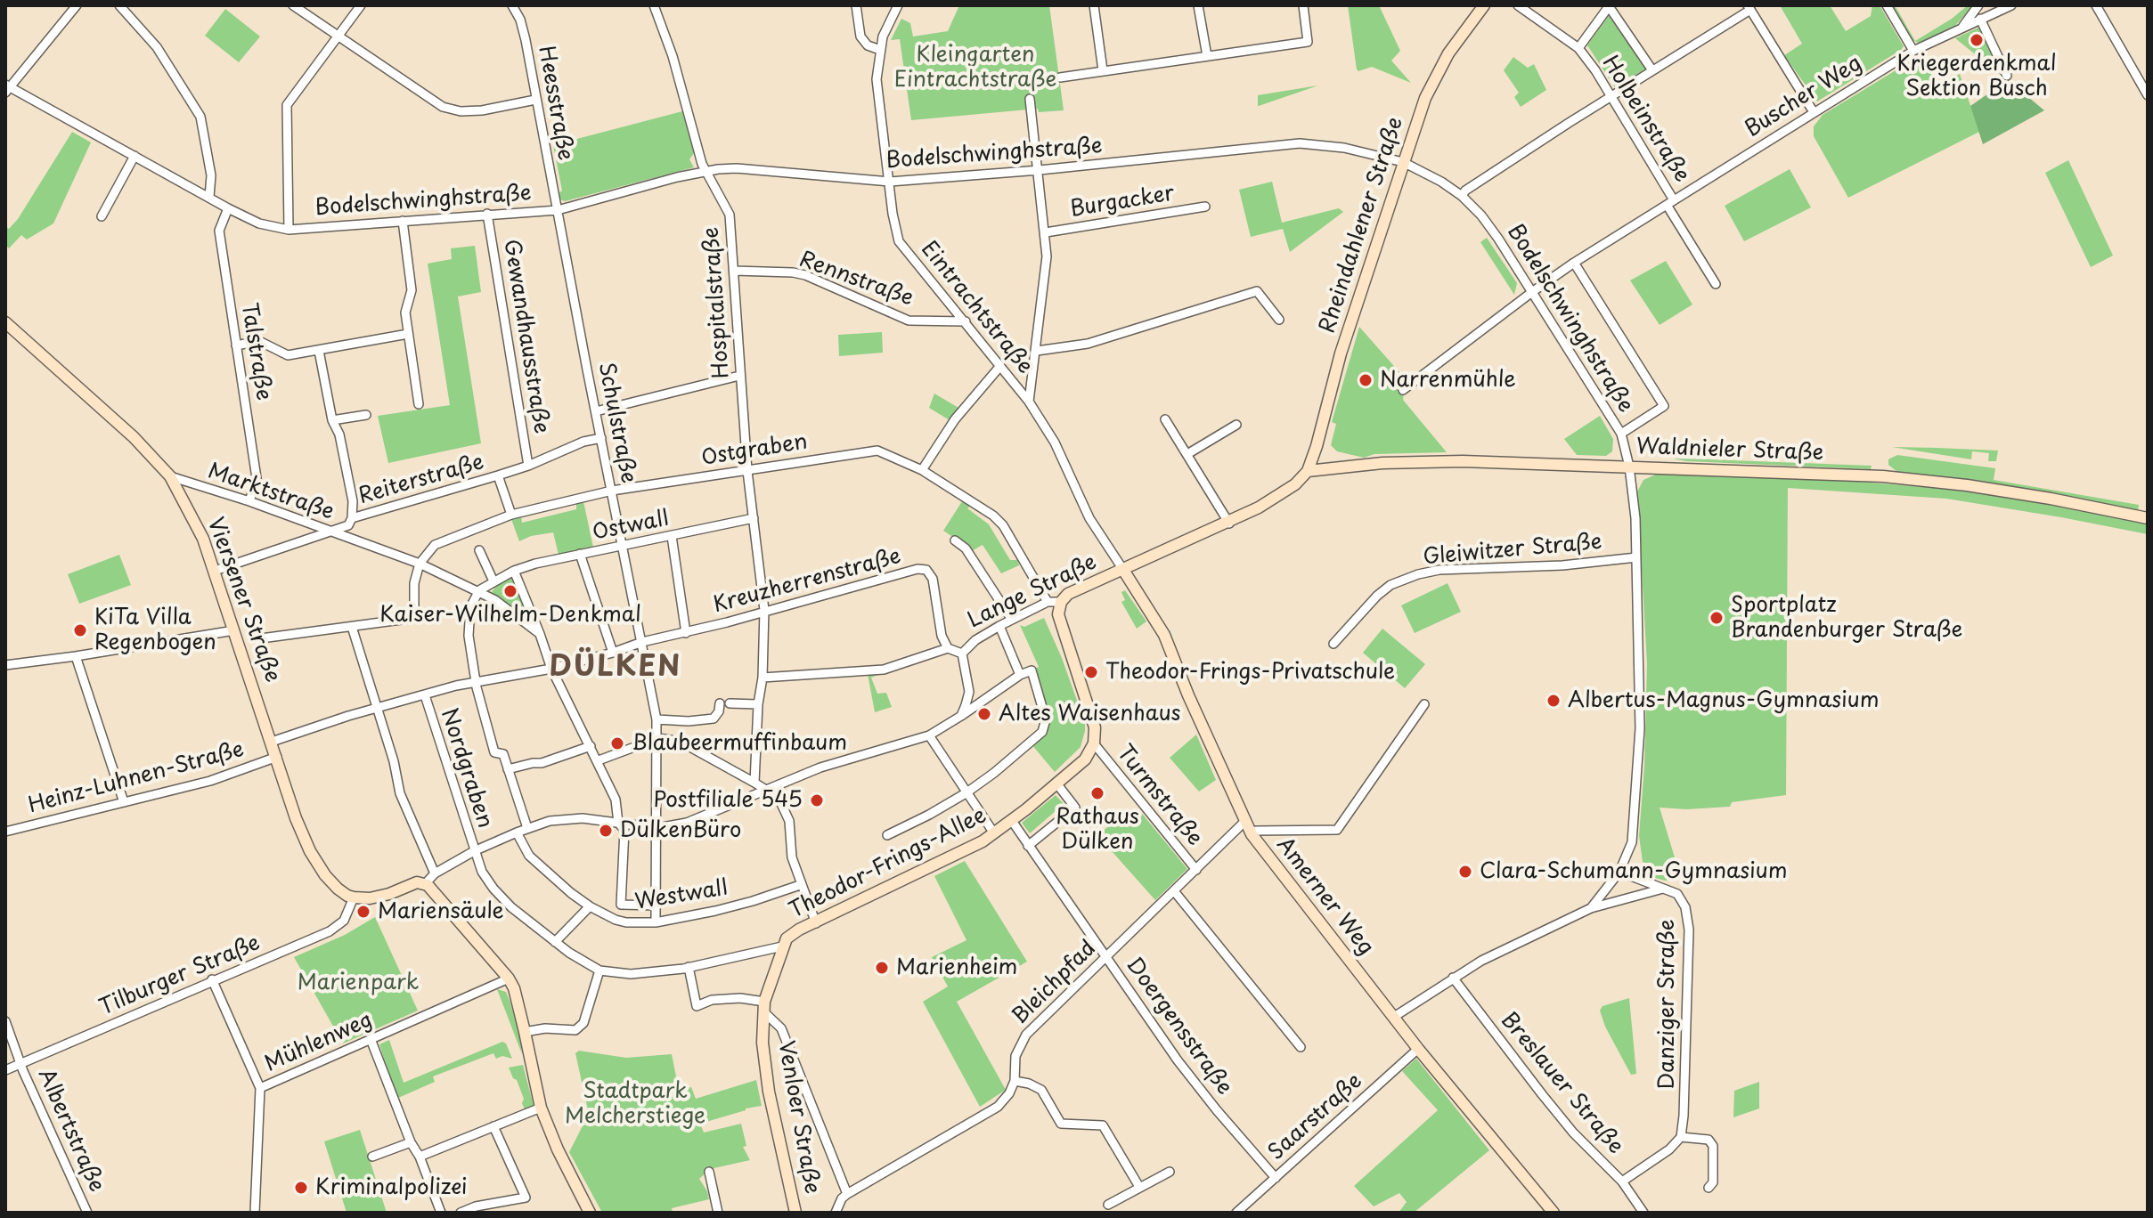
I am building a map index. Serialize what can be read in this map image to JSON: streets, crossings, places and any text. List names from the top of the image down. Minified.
{"streets":{"main road":["Rheindahlener Straße","Waldnieler Straße","Lange Straße","Viersener Straße","Theodor-Frings-Allee","Amerner Weg","Venloer Straße"],"street":["Buscher Weg","Heesstraße","Holbeinstraße","Bodelschwinghstraße","Burgacker","Rennstraße","Hospitalstraße","Eintrachtstraße","Gewandhausstraße","Talstraße","Schulstraße","Ostgraben","Reiterstraße","Marktstraße","Ostwall","Gleiwitzer Straße","Kreuzherrenstraße","Nordgraben","Heinz-Luhnen-Straße","Turmstraße","Westwall","Tilburger Straße","Bleichpfad","Danziger Straße","Doergensstraße","Mühlenweg","Breslauer Straße","Saarstraße","Albertstraße"]},"crossings":[["Buscher Weg","Holbeinstraße"],["Buscher Weg","Bodelschwinghstraße"],["Heesstraße","Bodelschwinghstraße"],["Heesstraße","Schulstraße"],["Bodelschwinghstraße","Rheindahlener Straße"],["Bodelschwinghstraße","Hospitalstraße"],["Bodelschwinghstraße","Eintrachtstraße"],["Bodelschwinghstraße","Gewandhausstraße"],["Bodelschwinghstraße","Talstraße"],["Bodelschwinghstraße","Schulstraße"],["Bodelschwinghstraße","Waldnieler Straße"],["Bodelschwinghstraße","Gleiwitzer Straße"],["Bodelschwinghstraße","Danziger Straße"],["Rheindahlener Straße","Waldnieler Straße"],["Rheindahlener Straße","Lange Straße"],["Rennstraße","Hospitalstraße"],["Rennstraße","Eintrachtstraße"],["Hospitalstraße","Ostgraben"],["Hospitalstraße","Ostwall"],["Hospitalstraße","Kreuzherrenstraße"],["Eintrachtstraße","Lange Straße"],["Eintrachtstraße","Amerner Weg"],["Gewandhausstraße","Reiterstraße"],["Talstraße","Marktstraße"],["Schulstraße","Ostgraben"],["Schulstraße","Reiterstraße"],["Schulstraße","Ostwall"],["Schulstraße","Kreuzherrenstraße"],["Schulstraße","Westwall"],["Ostgraben","Marktstraße"],["Ostgraben","Lange Straße"],["Waldnieler Straße","Lange Straße"],["Reiterstraße","Marktstraße"],["Reiterstraße","Viersener Straße"],["Marktstraße","Ostwall"],["Marktstraße","Viersener Straße"],["Kreuzherrenstraße","Viersener Straße"],["Kreuzherrenstraße","Nordgraben"],["Lange Straße","Amerner Weg"],["Viersener Straße","Heinz-Luhnen-Straße"],["Viersener Straße","Tilburger Straße"],["Turmstraße","Theodor-Frings-Allee"],["Turmstraße","Bleichpfad"],["Theodor-Frings-Allee","Doergensstraße"],["Theodor-Frings-Allee","Venloer Straße"],["Amerner Weg","Bleichpfad"],["Amerner Weg","Saarstraße"],["Tilburger Straße","Albertstraße"],["Bleichpfad","Doergensstraße"],["Doergensstraße","Saarstraße"]],"districts":["DÜLKEN"],"parks":["Kleingarten Eintrachtstraße","Marienpark","Stadtpark Melcherstiege"],"places":["Kriegerdenkmal Sektion Busch","Narrenmühle","Kaiser-Wilhelm-Denkmal","Sportplatz Brandenburger Straße","KiTa Villa Regenbogen","Theodor-Frings-Privatschule","Albertus-Magnus-Gymnasium","Altes Waisenhaus","Blaubeermuffinbaum","Rathaus Dülken","Postfiliale 545","DülkenBüro","Clara-Schumann-Gymnasium","Mariensäule","Marienheim","Kriminalpolizei"]}
